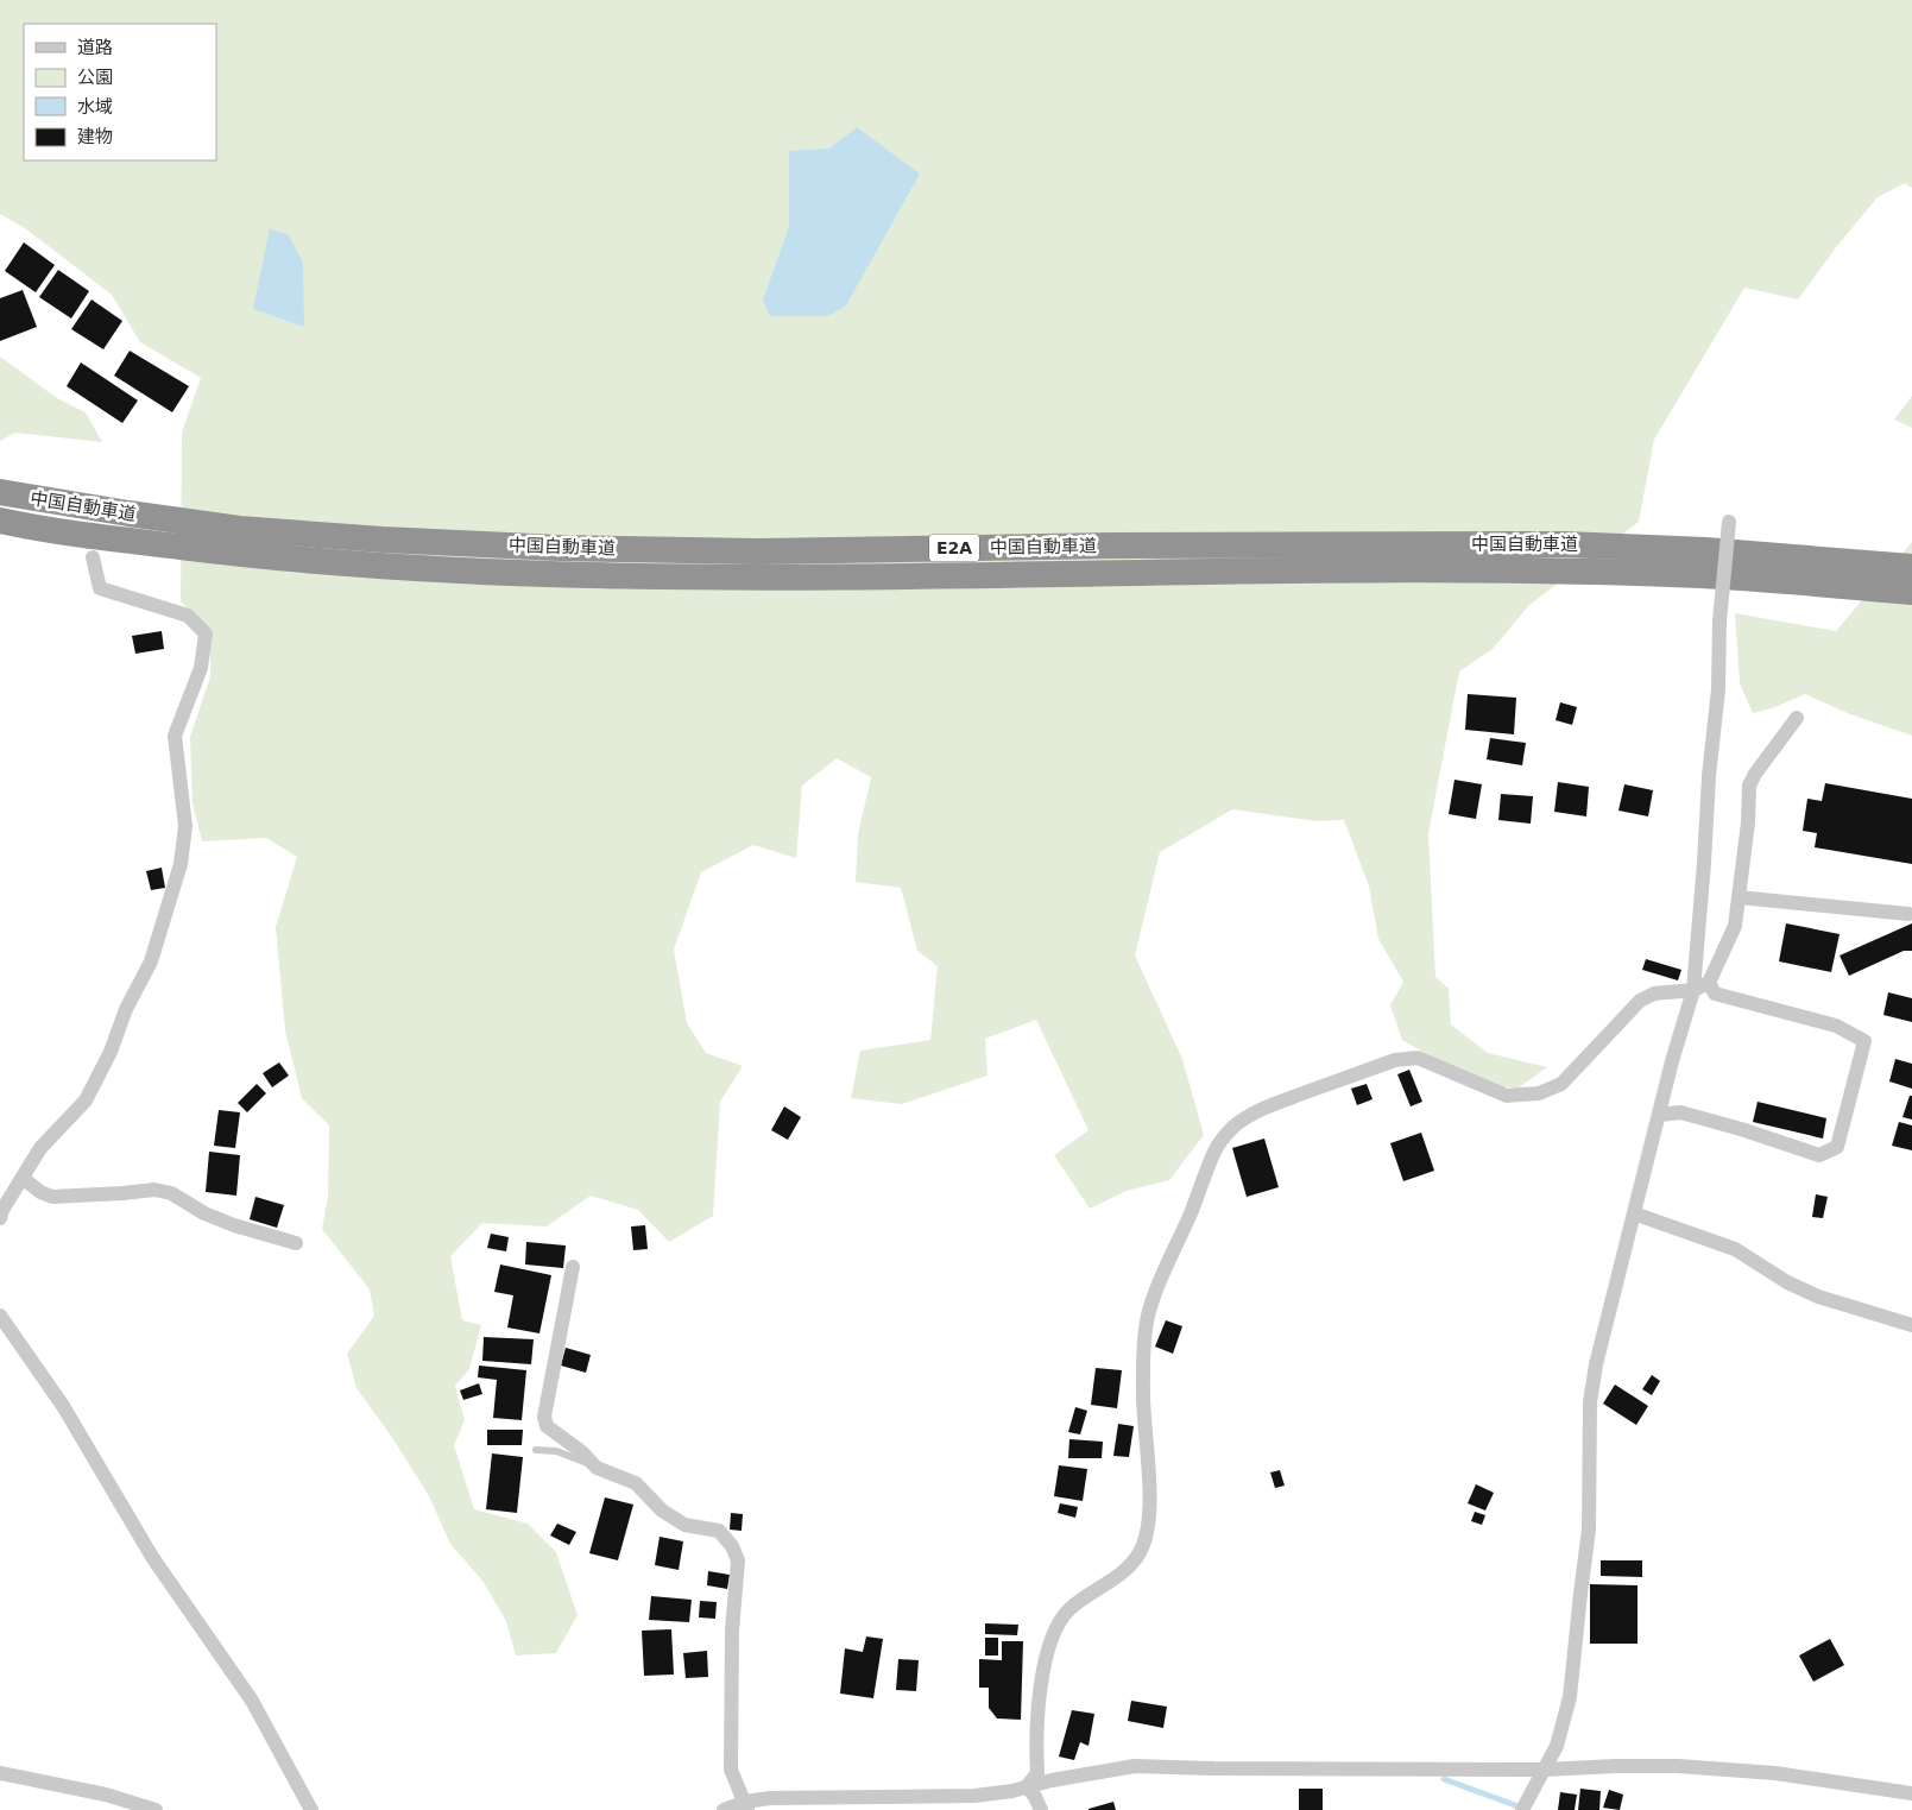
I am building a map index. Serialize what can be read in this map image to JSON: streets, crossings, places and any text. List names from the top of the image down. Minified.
{"streets":{"highway":["中国自動車道","E2A"]},"legend":["道路","公園","水域","建物"]}
